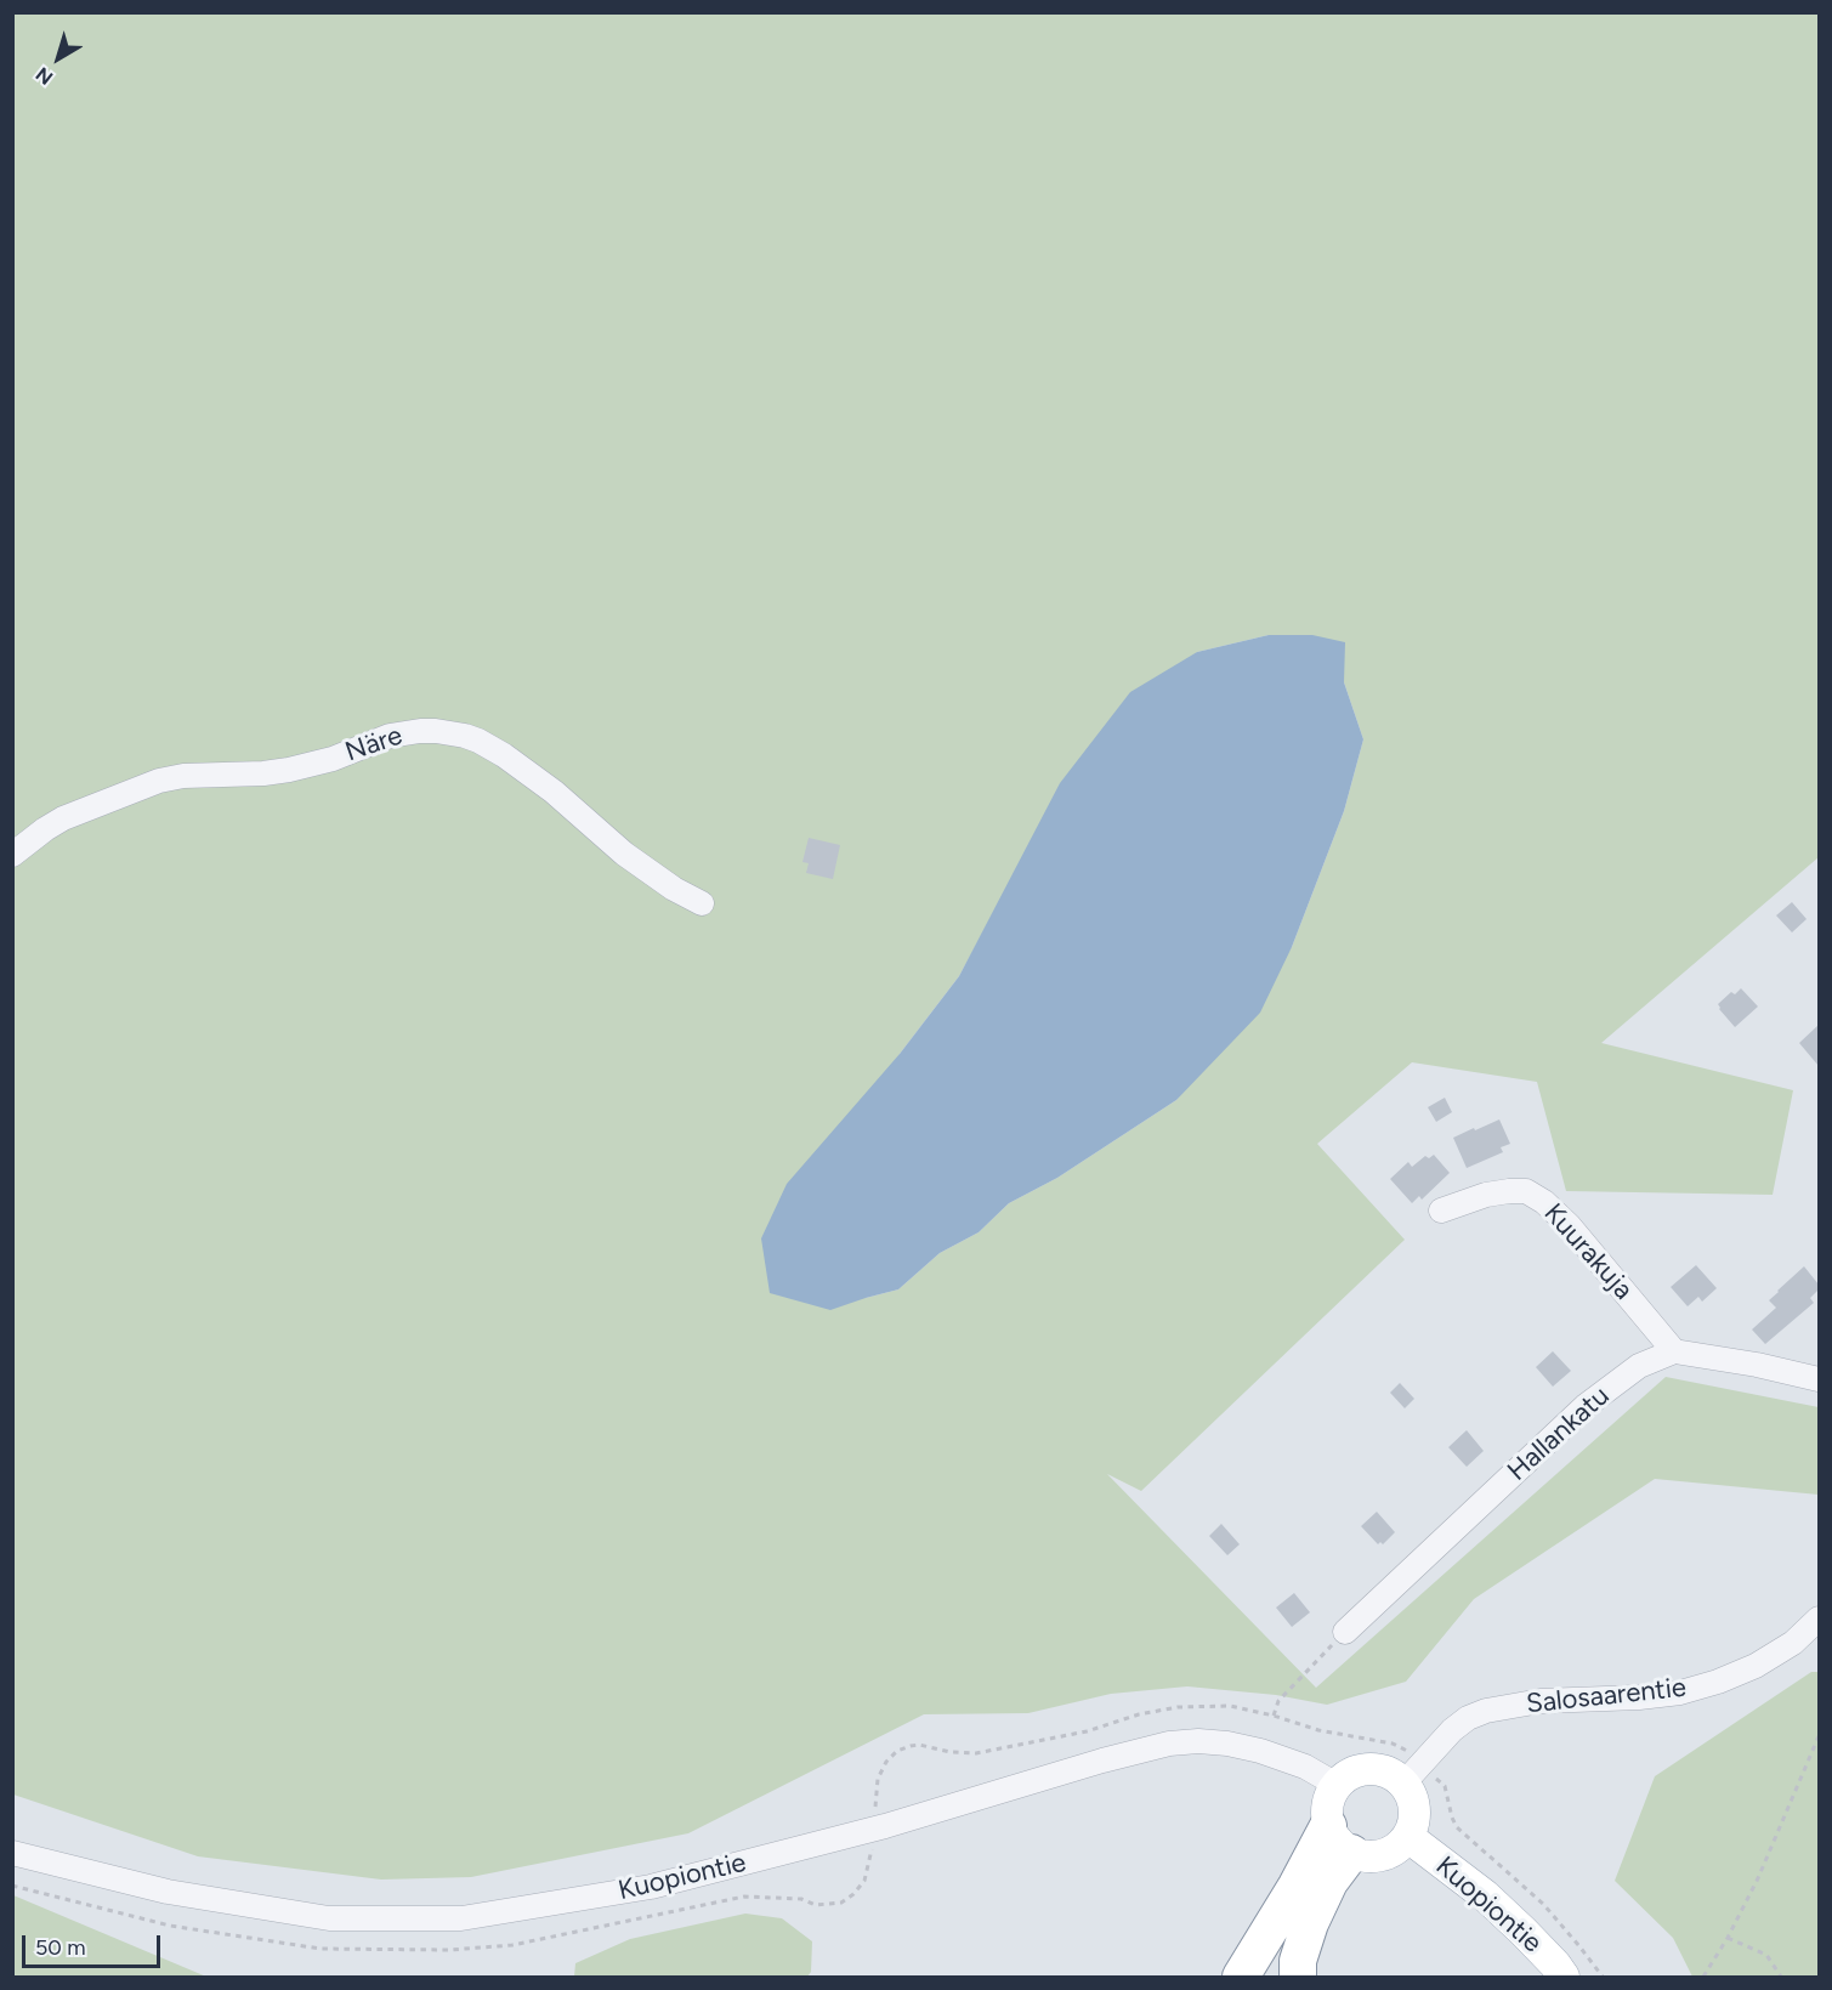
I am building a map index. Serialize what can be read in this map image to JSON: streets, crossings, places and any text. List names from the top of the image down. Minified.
{"streets":{"main road":["Kuopiontie"],"street":["Näre","Kuurakuja","Hallankatu","Salosaarentie"]},"crossings":[["Kuurakuja","Hallankatu"],["Salosaarentie","Kuopiontie"]],"scale_bar":"50 m","north":"bottom left"}
